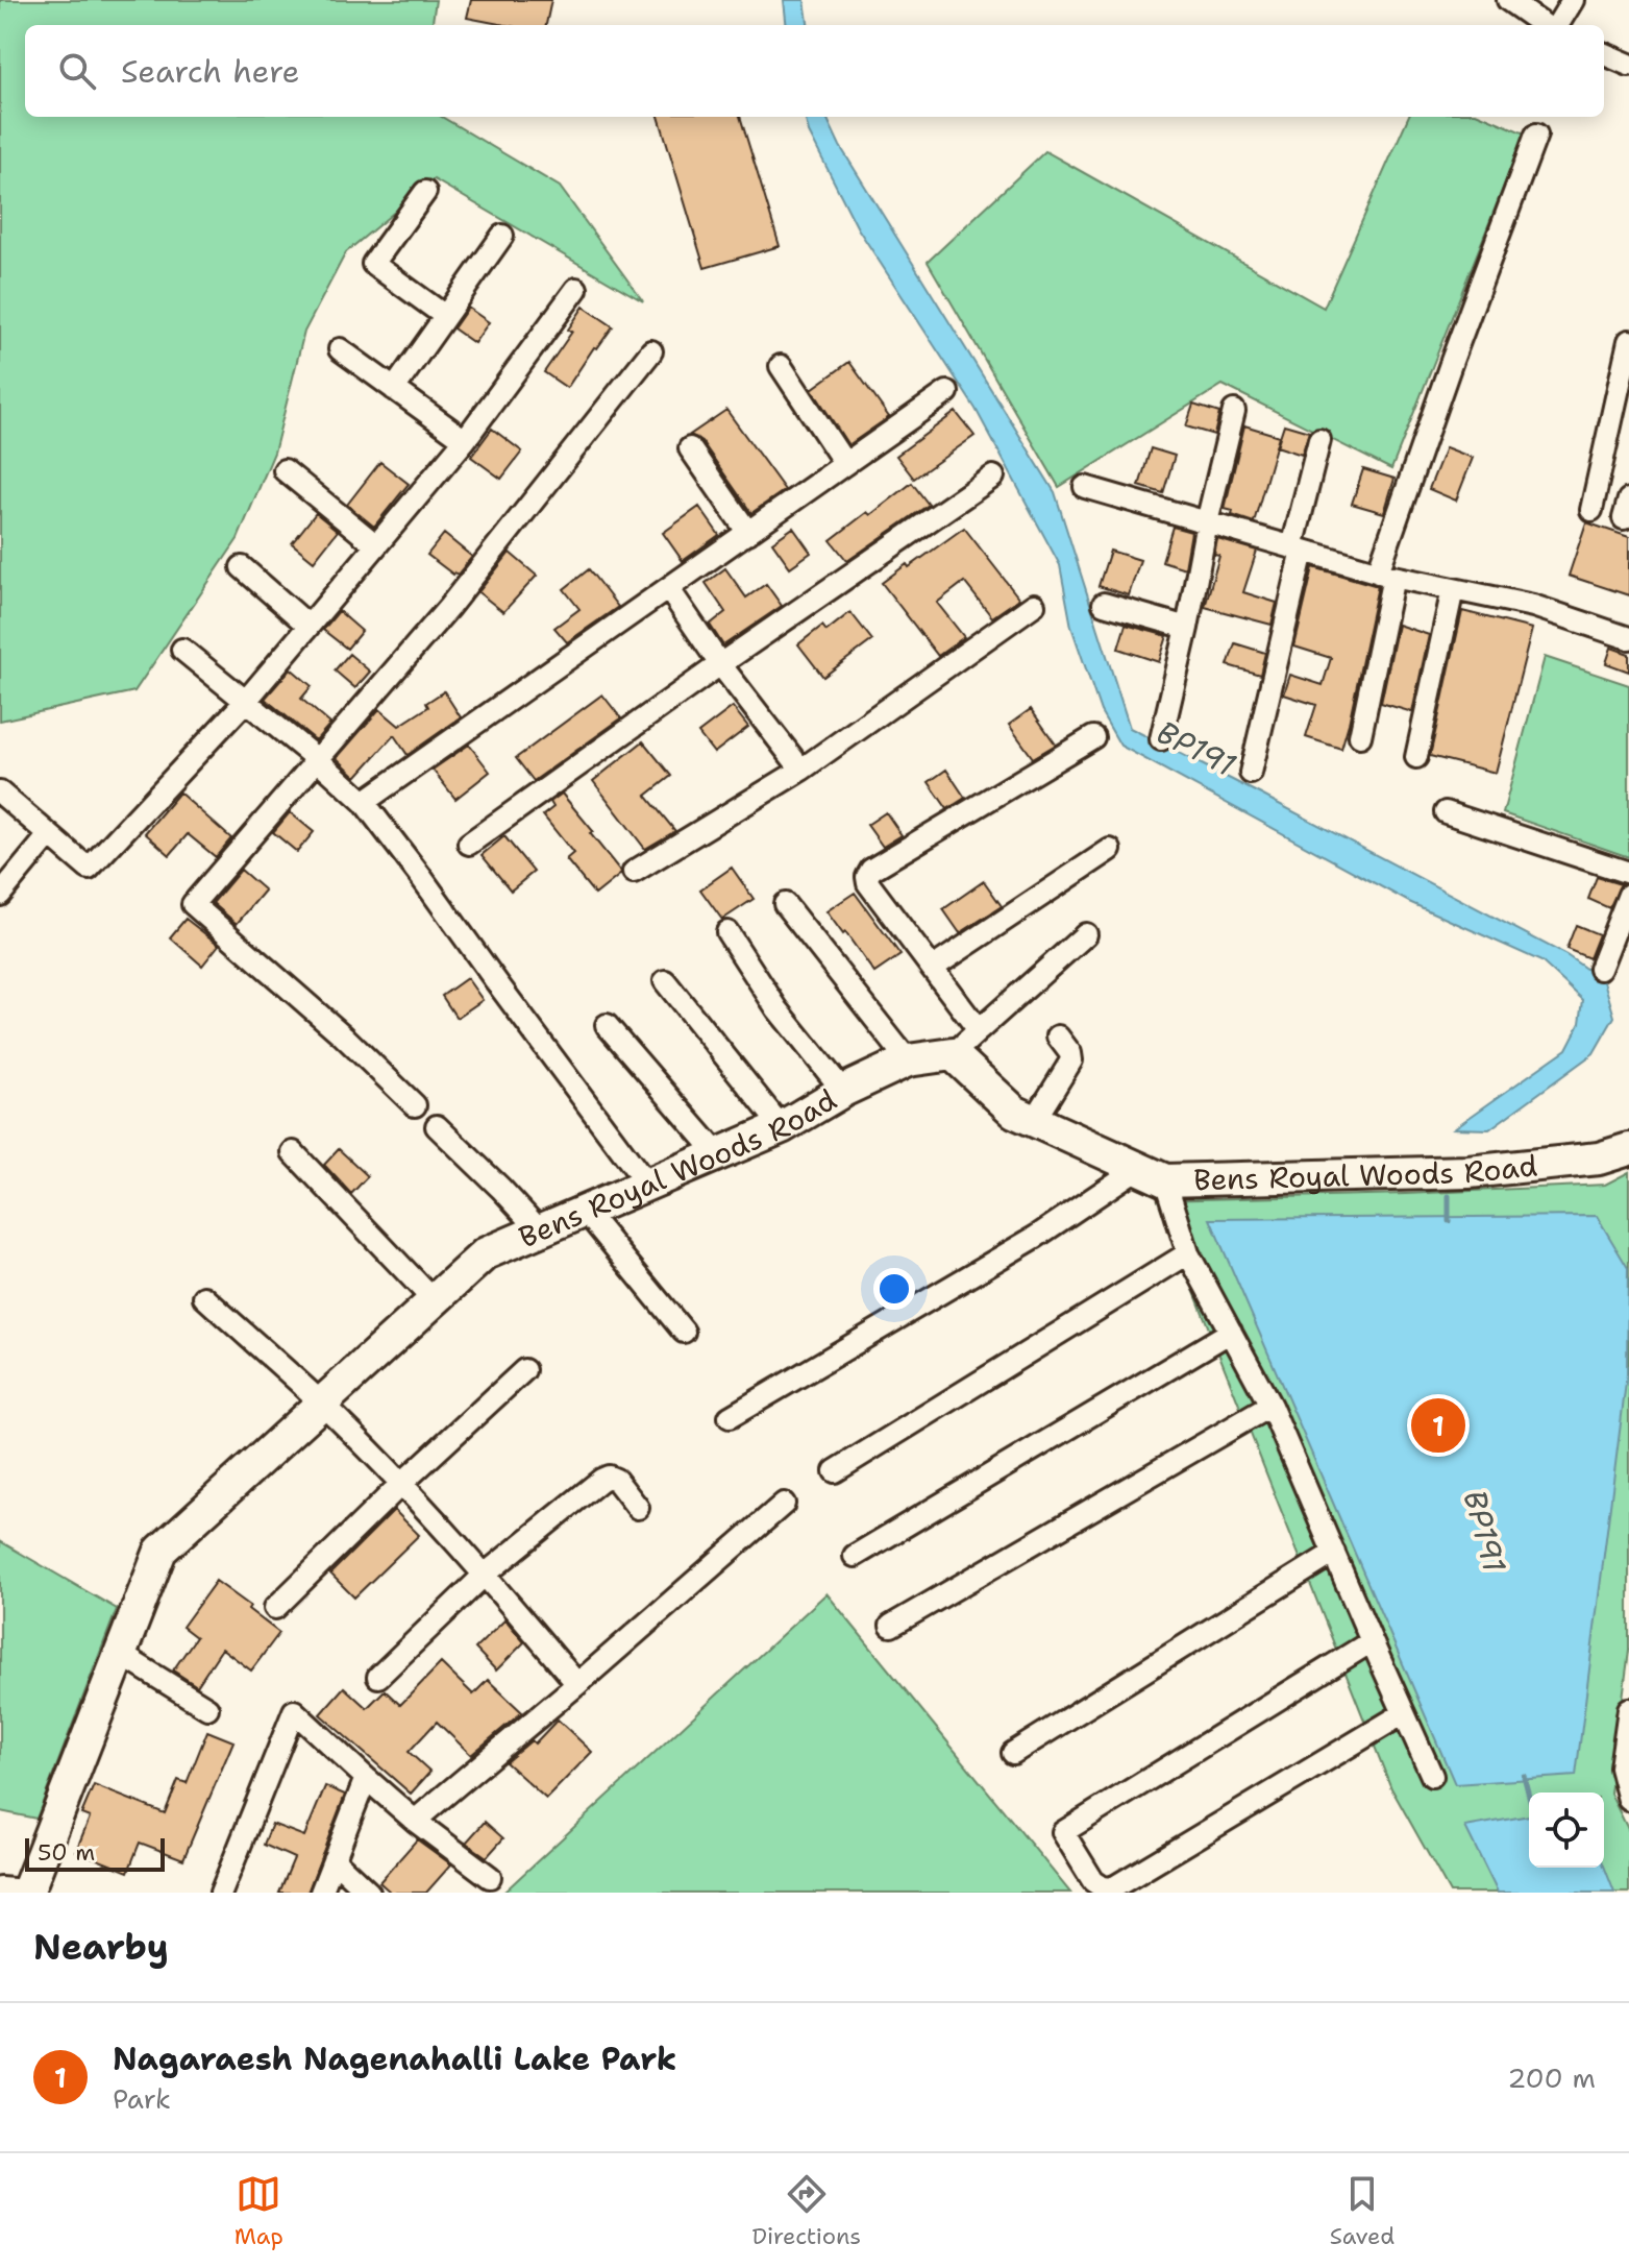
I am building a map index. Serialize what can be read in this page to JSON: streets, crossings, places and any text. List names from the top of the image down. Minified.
{"streets":{"street":["Bens Royal Woods Road"]},"water":["BP191"],"scale_bar":"50 m","page":{"search":"Search here","pins":"1","scale":"50 m","heading":"Nearby","list":[{"mark":"1","name":"Nagaraesh Nagenahalli Lake Park","note":"Park","value":"200 m"}],"nav":["Map","Directions","Saved"]}}
